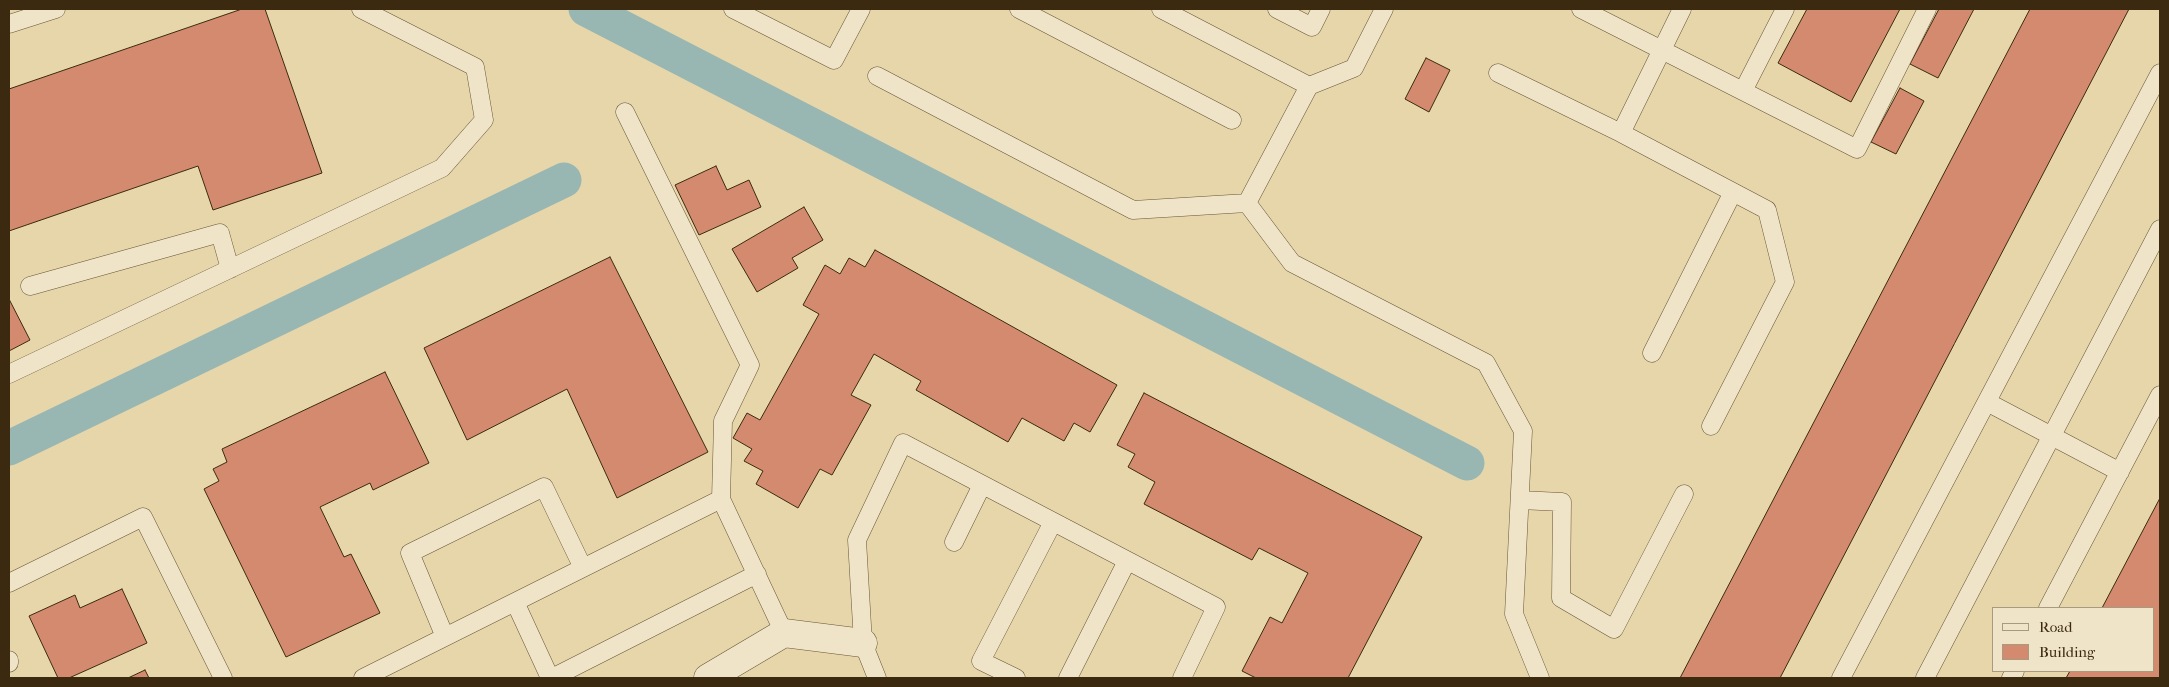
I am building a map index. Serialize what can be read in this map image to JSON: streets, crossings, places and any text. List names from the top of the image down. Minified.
{"legend":["Road","Building"]}
